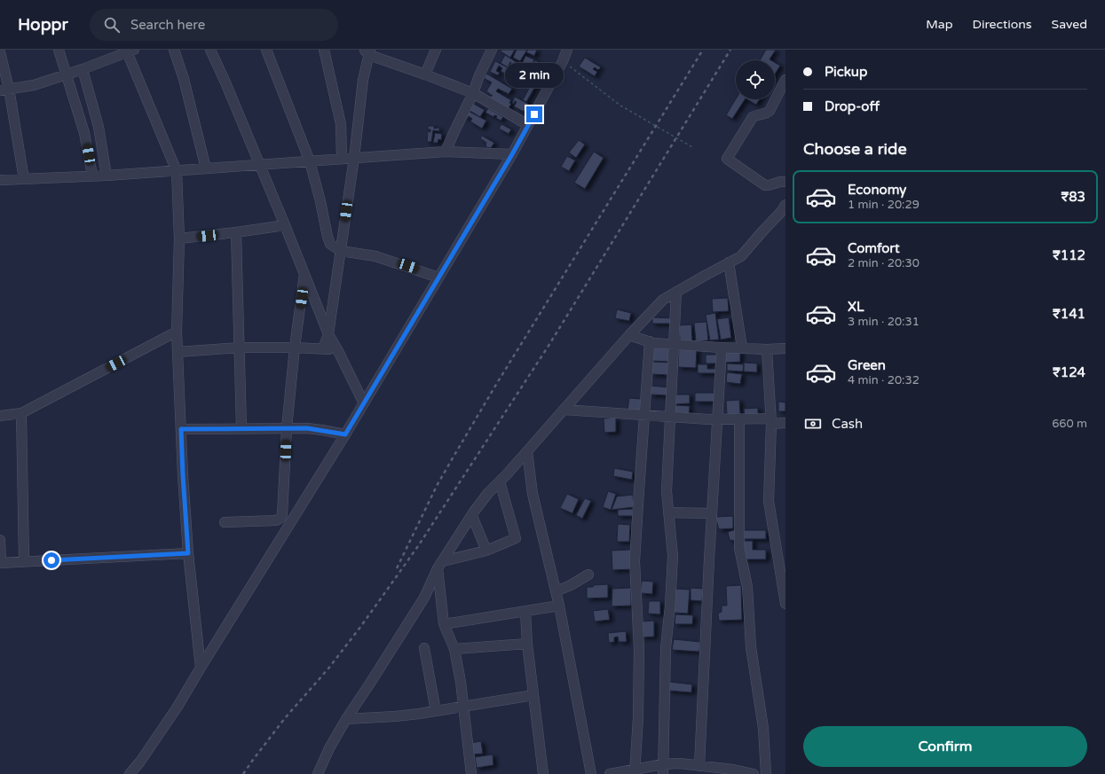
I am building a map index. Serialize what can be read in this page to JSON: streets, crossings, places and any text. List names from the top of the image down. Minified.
{"page":{"header":"Hoppr","search":"Search here","nav":["Map","Directions","Saved"],"banner":["Pickup","Drop-off"],"bubble":"2 min","heading":"Choose a ride","list":[{"name":"Economy","note":"1 min · 20:29","value":"₹83"},{"name":"Comfort","note":"2 min · 20:30","value":"₹112"},{"name":"XL","note":"3 min · 20:31","value":"₹141"},{"name":"Green","note":"4 min · 20:32","value":"₹124"}],"pay":["Cash","660 m"],"buttons":"Confirm"}}
